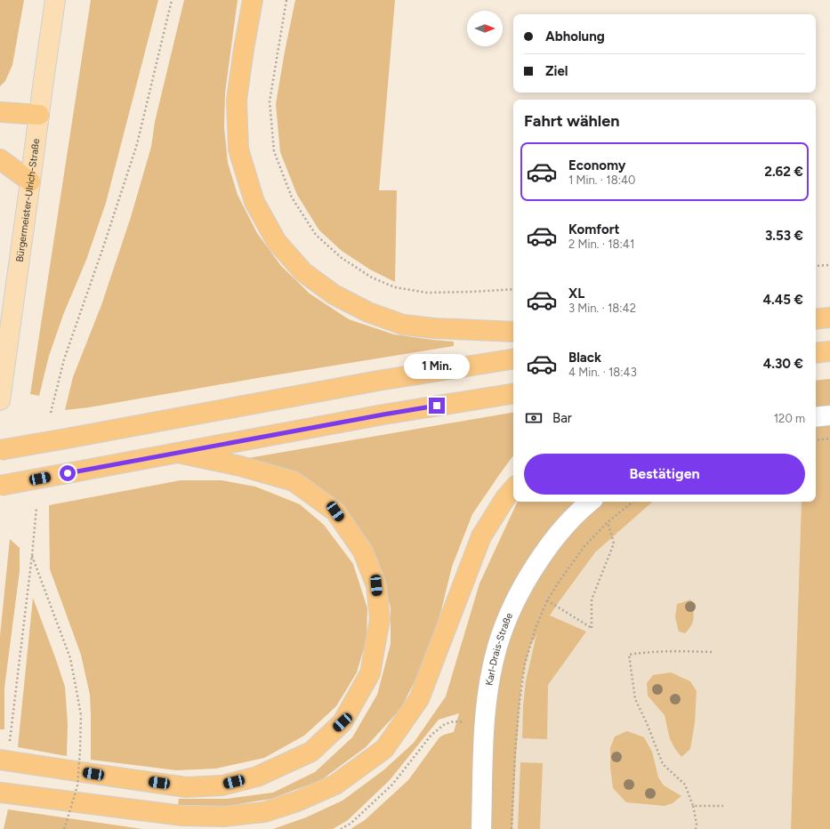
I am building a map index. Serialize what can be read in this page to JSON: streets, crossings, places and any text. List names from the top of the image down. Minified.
{"streets":{"main road":["Bürgermeister-Ulrich-Straße"],"street":["Karl-Drais-Straße"]},"north":"right","page":{"banner":["Abholung","Ziel"],"heading":"Fahrt wählen","list":[{"name":"Economy","note":"1 Min. · 18:40","value":"2.62 €"},{"name":"Komfort","note":"2 Min. · 18:41","value":"3.53 €"},{"name":"XL","note":"3 Min. · 18:42","value":"4.45 €"},{"name":"Black","note":"4 Min. · 18:43","value":"4.30 €"}],"bubble":"1 Min.","pay":["Bar","120 m"],"buttons":"Bestätigen"}}
